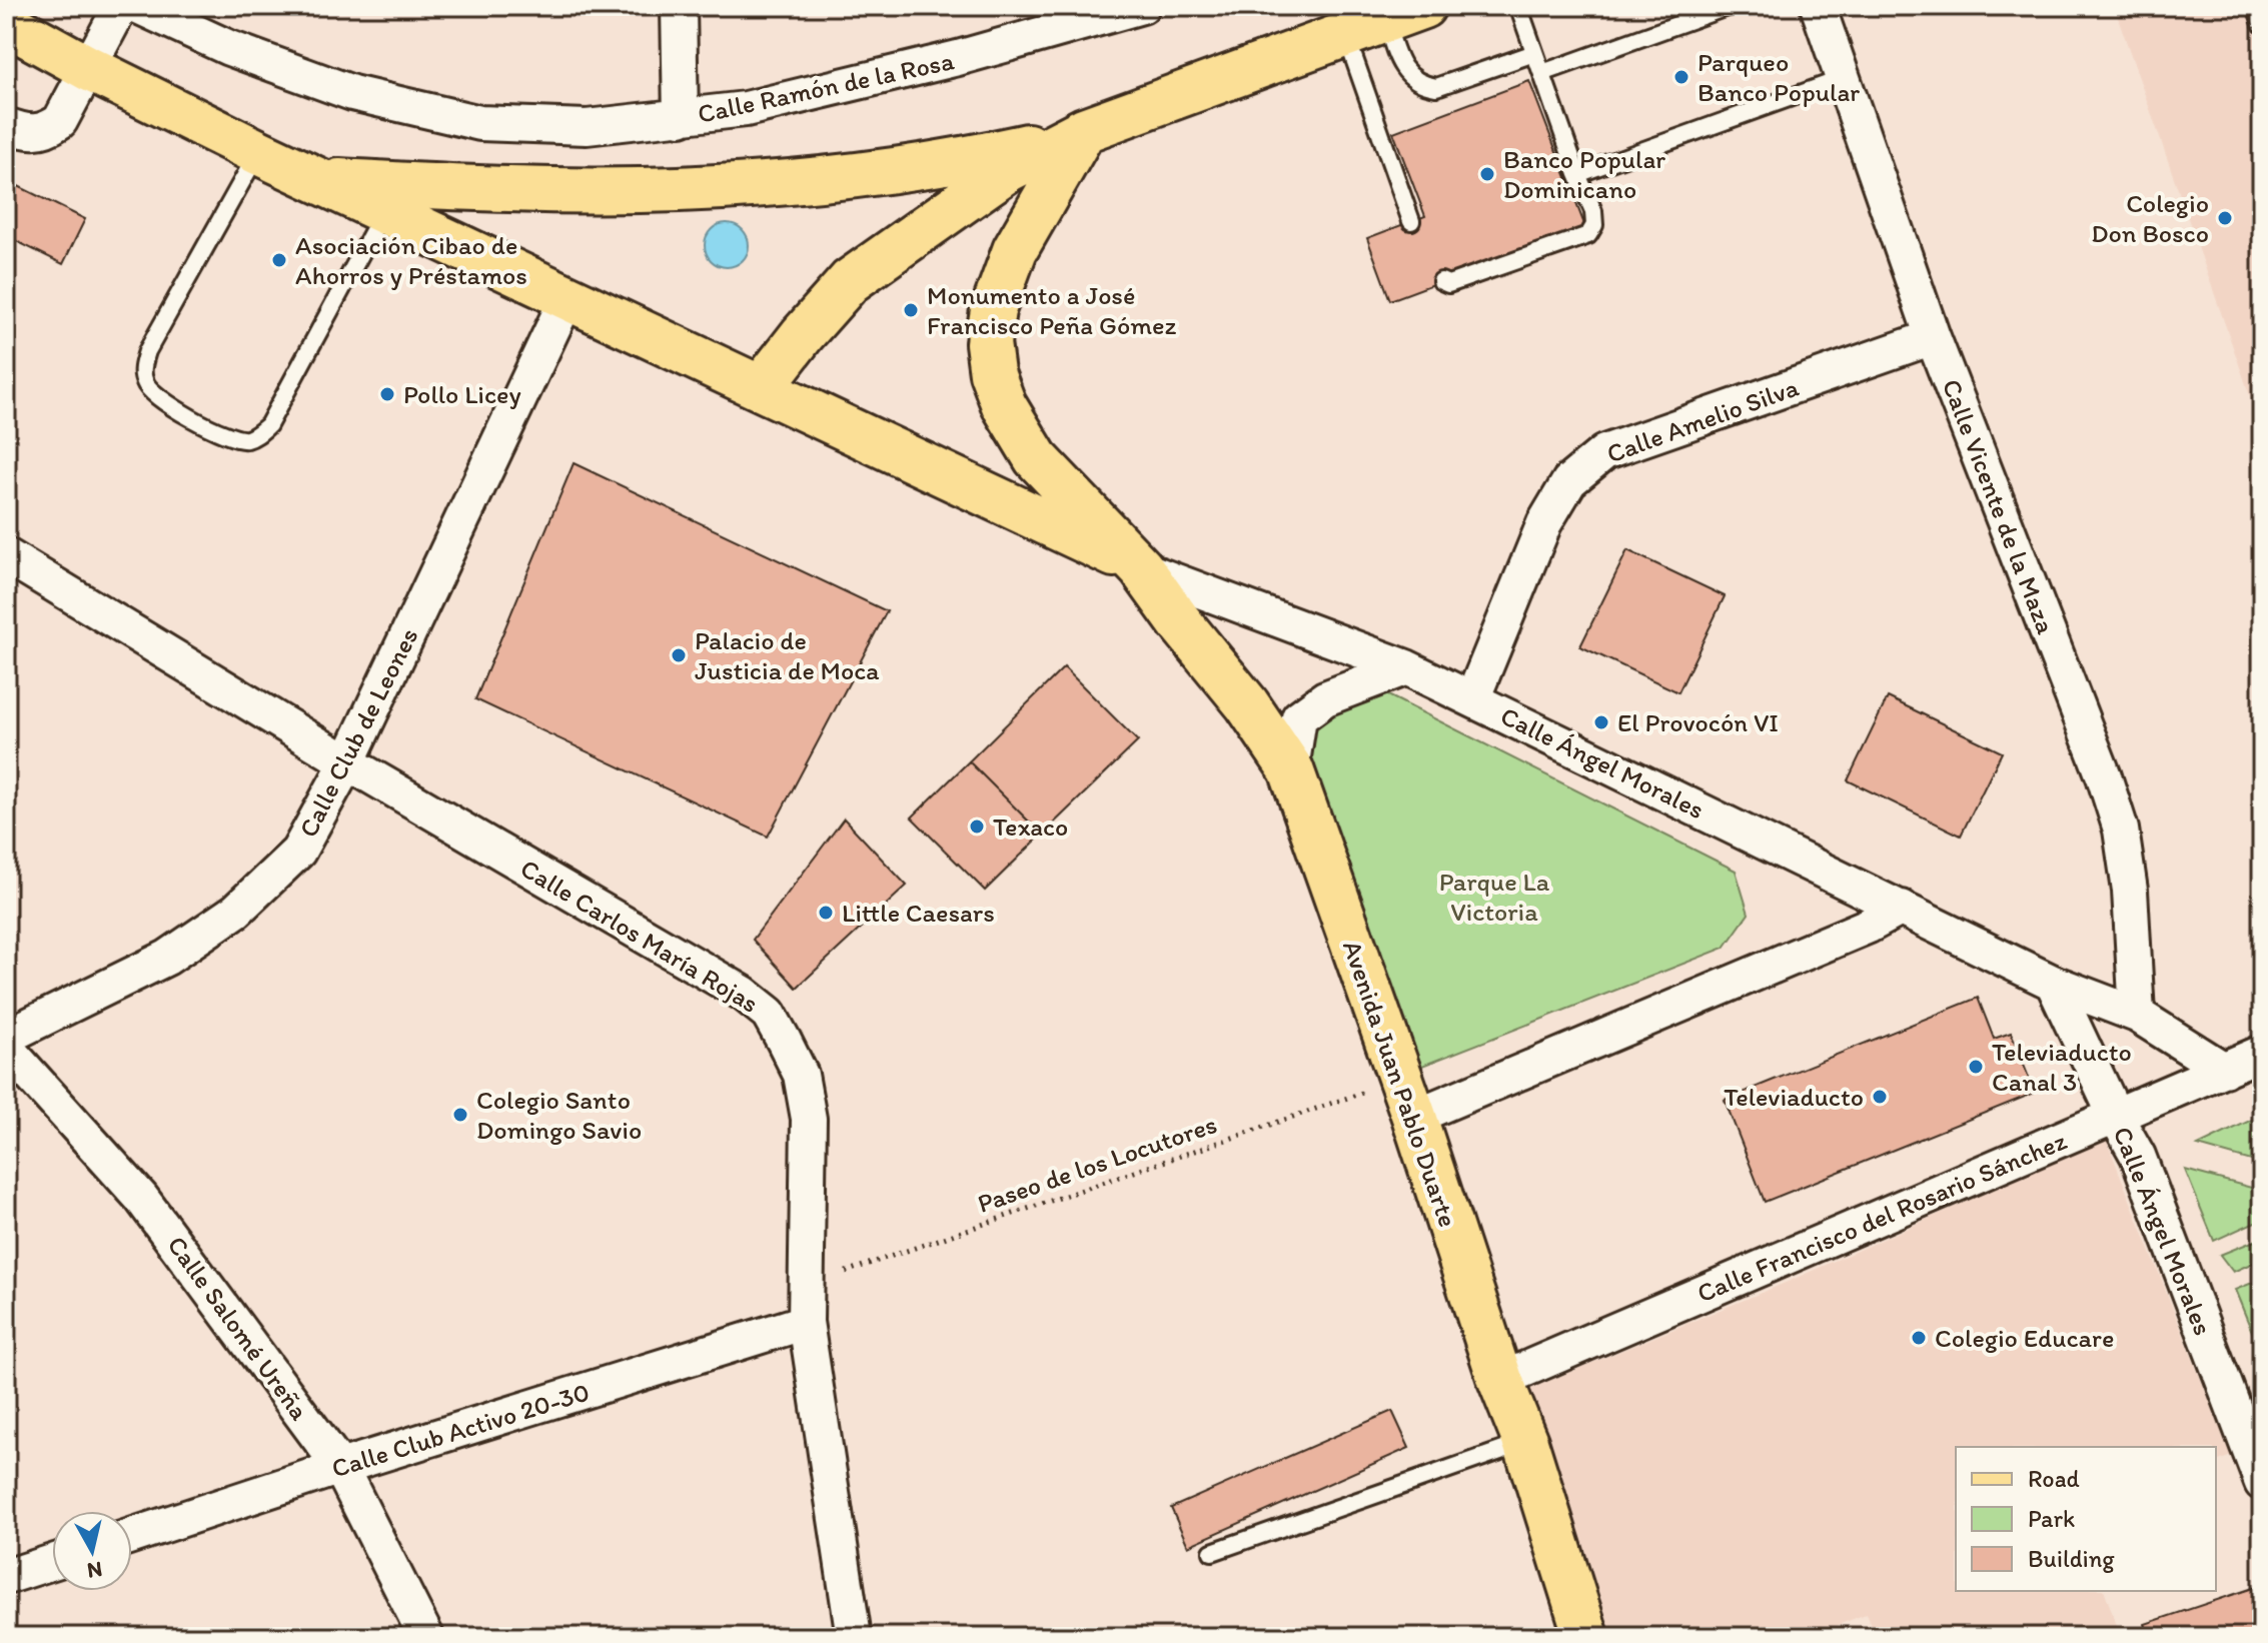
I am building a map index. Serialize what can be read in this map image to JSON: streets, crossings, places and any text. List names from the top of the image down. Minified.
{"streets":{"main road":["Avenida Juan Pablo Duarte"],"street":["Calle Ramón de la Rosa","Calle Amelio Silva","Calle Vicente de la Maza","Calle Club de Leones","Calle Ángel Morales","Calle Carlos María Rojas","Calle Francisco del Rosario Sánchez","Calle Salomé Ureña","Calle Club Activo 20-30"],"path":["Paseo de los Locutores"]},"crossings":[["Calle Amelio Silva","Calle Vicente de la Maza"],["Calle Amelio Silva","Calle Ángel Morales"],["Calle Vicente de la Maza","Calle Ángel Morales"],["Calle Club de Leones","Calle Carlos María Rojas"],["Calle Ángel Morales","Avenida Juan Pablo Duarte"],["Calle Ángel Morales","Calle Francisco del Rosario Sánchez"],["Calle Carlos María Rojas","Paseo de los Locutores"],["Calle Carlos María Rojas","Calle Club Activo 20-30"],["Avenida Juan Pablo Duarte","Paseo de los Locutores"],["Avenida Juan Pablo Duarte","Calle Francisco del Rosario Sánchez"],["Calle Salomé Ureña","Calle Club Activo 20-30"]],"parks":["Parque La Victoria"],"places":["Parqueo Banco Popular","Banco Popular Dominicano","Colegio Don Bosco","Asociación Cibao de Ahorros y Préstamos","Monumento a José Francisco Peña Gómez","Pollo Licey","Palacio de Justicia de Moca","El Provocón VI","Texaco","Little Caesars","Televiaducto Canal 3","Televiaducto","Colegio Santo Domingo Savio","Colegio Educare"],"legend":["Road","Park","Building"],"north":"bottom"}
